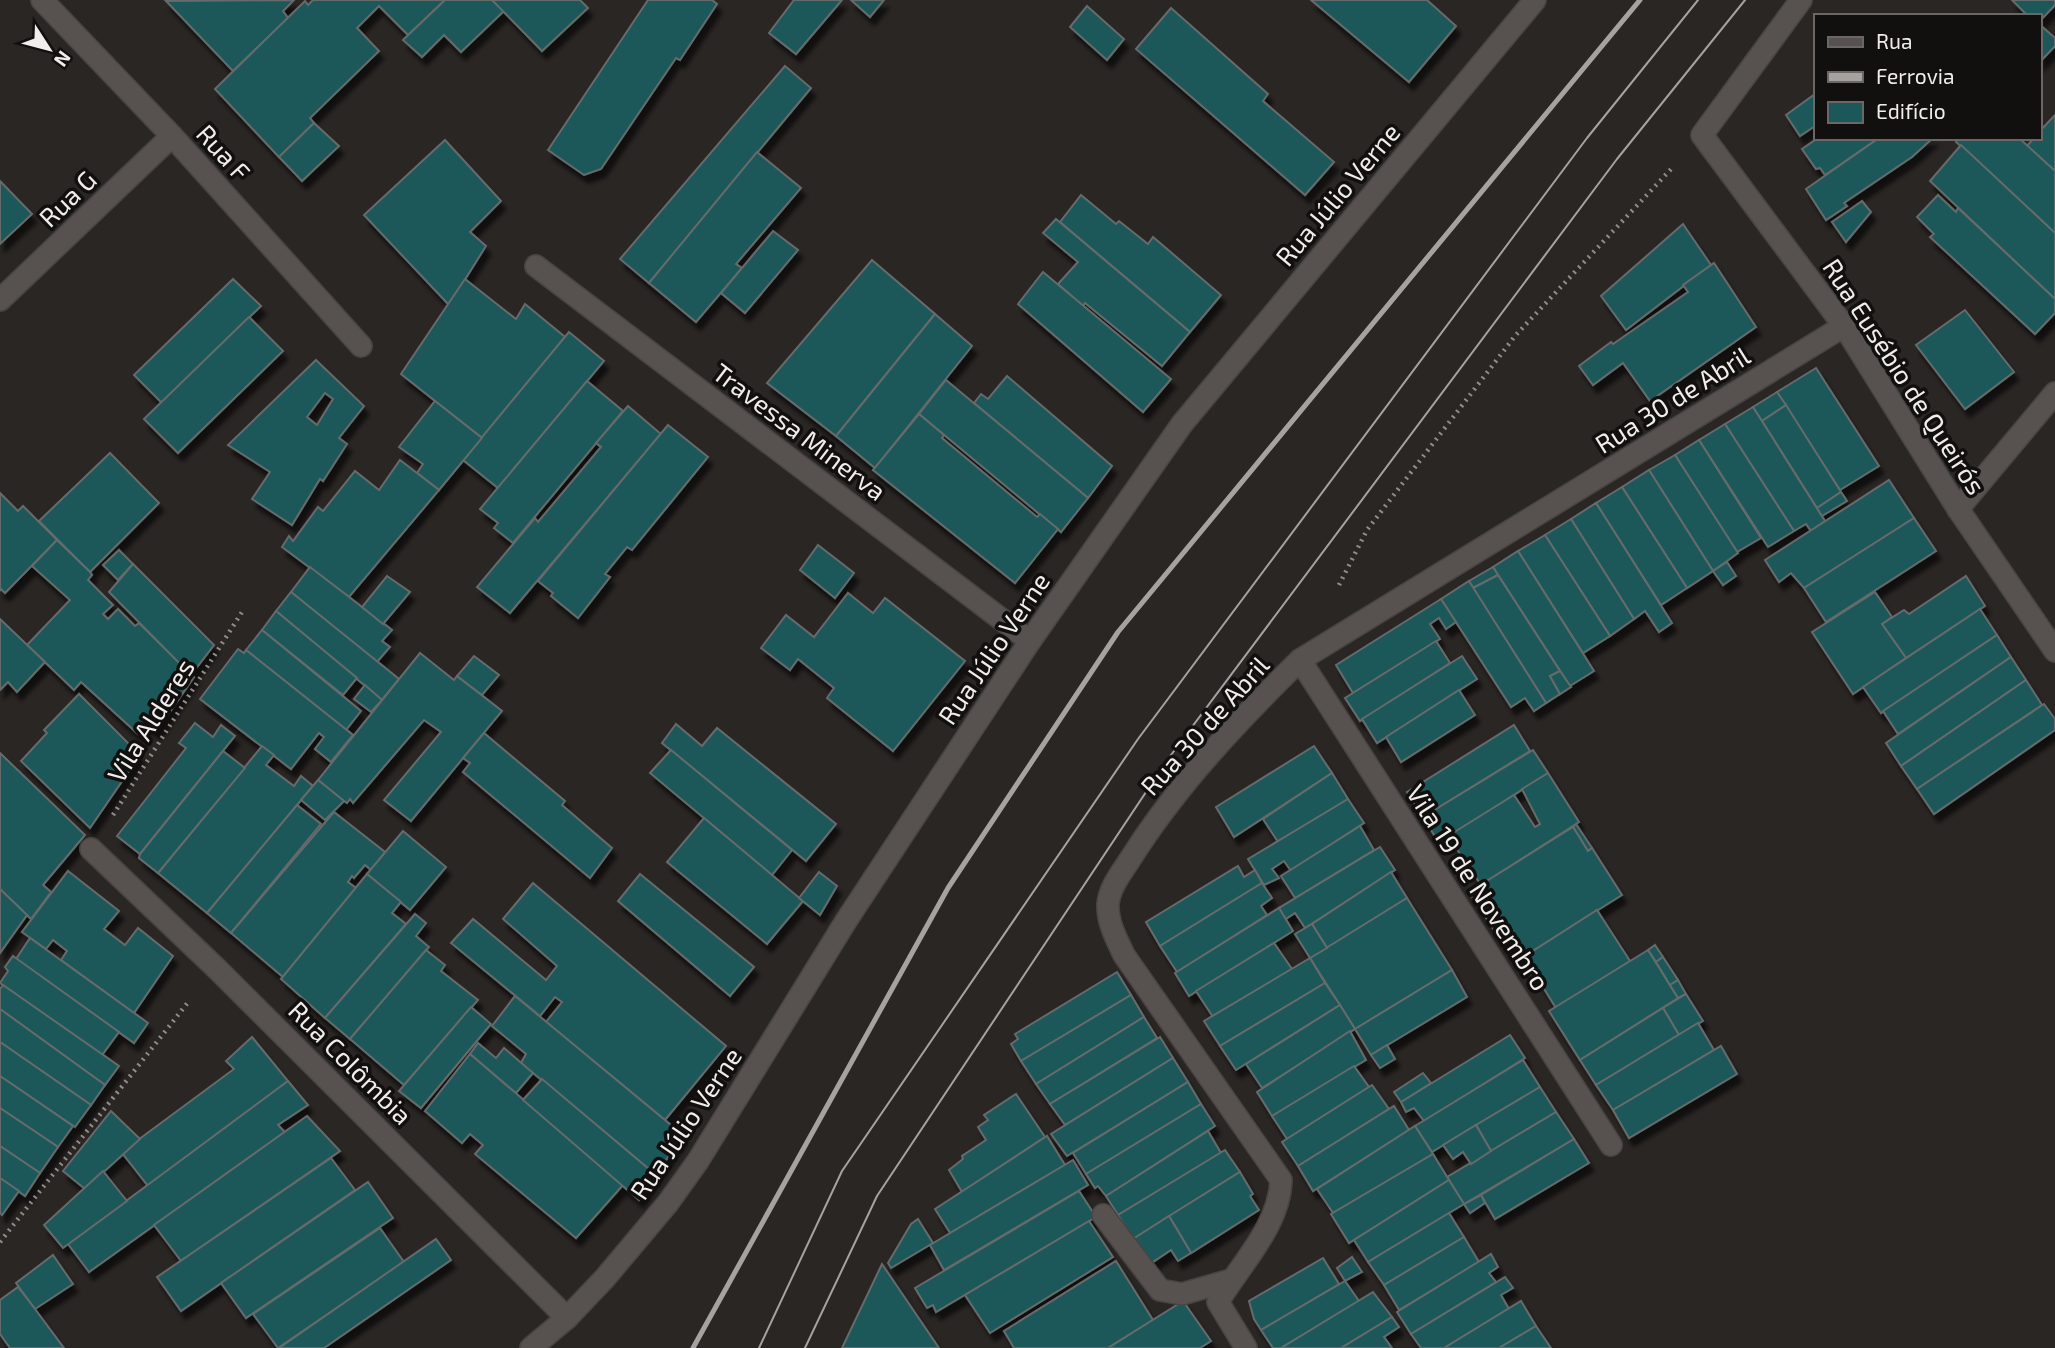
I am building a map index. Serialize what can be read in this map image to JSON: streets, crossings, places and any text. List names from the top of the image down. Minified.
{"streets":{"street":["Rua F","Rua Júlio Verne","Rua G","Rua Eusébio de Queirós","Rua 30 de Abril","Travessa Minerva","Vila 19 de Novembro","Rua Colômbia"],"path":["Vila Alderes"]},"crossings":[["Rua F","Rua G"],["Rua Júlio Verne","Travessa Minerva"],["Rua Júlio Verne","Rua Colômbia"],["Rua Eusébio de Queirós","Rua 30 de Abril"],["Rua 30 de Abril","Vila 19 de Novembro"],["Vila Alderes","Rua Colômbia"]],"legend":["Rua","Ferrovia","Edifício"],"north":"bottom right"}
